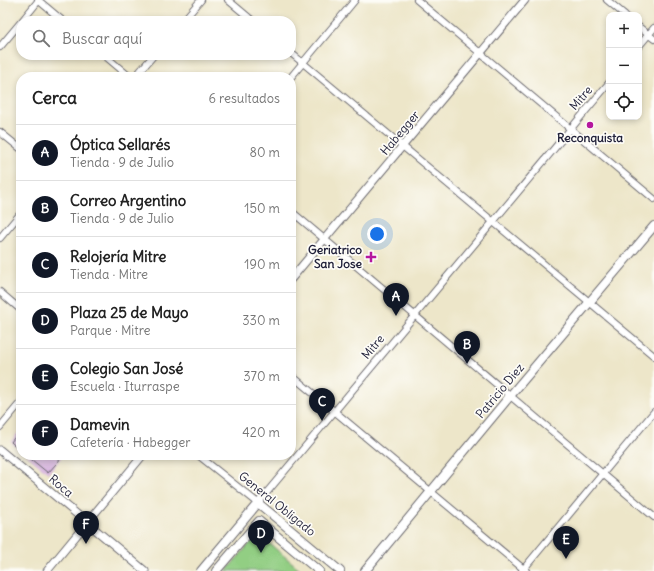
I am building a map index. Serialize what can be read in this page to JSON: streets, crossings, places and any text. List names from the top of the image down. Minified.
{"streets":{"main road":["Mitre","Patricio Diez","General Obligado"],"street":["Habegger","Roca"]},"crossings":[["Mitre","General Obligado"]],"places":{"other":["Reconquista"],"health":["Geriatrico San Jose"]},"page":{"map_buttons":["+","−"],"search":"Buscar aquí","heading":["Cerca","6 resultados"],"list":[{"mark":"A","name":"Óptica Sellarés","note":"Tienda · 9 de Julio","value":"80 m"},{"mark":"B","name":"Correo Argentino","note":"Tienda · 9 de Julio","value":"150 m"},{"mark":"C","name":"Relojería Mitre","note":"Tienda · Mitre","value":"190 m"},{"mark":"D","name":"Plaza 25 de Mayo","note":"Parque · Mitre","value":"330 m"},{"mark":"E","name":"Colegio San José","note":"Escuela · Iturraspe","value":"370 m"},{"mark":"F","name":"Damevin","note":"Cafetería · Habegger","value":"420 m"}],"pins":["A","B","C","F","D","E"]}}
